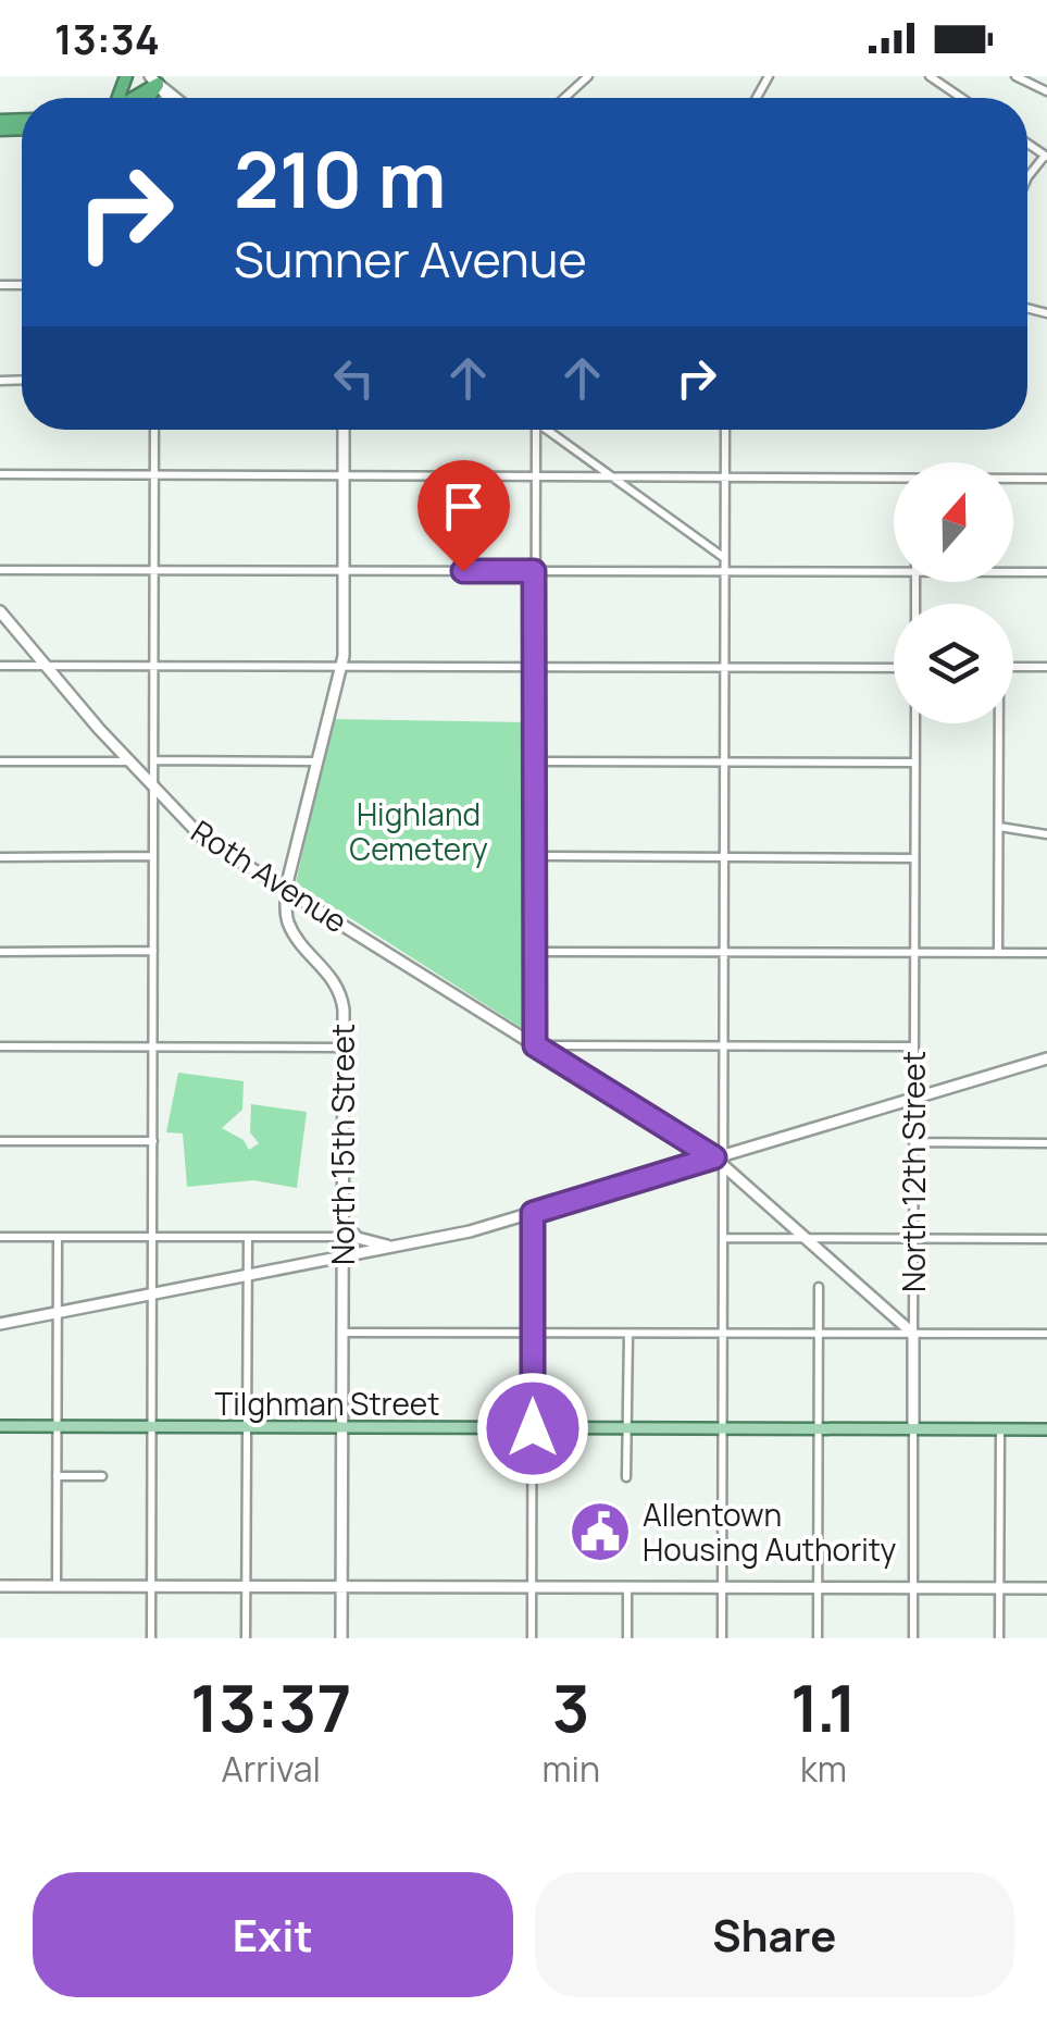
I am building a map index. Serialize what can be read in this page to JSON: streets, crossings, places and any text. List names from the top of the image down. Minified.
{"streets":{"main road":["Roth Avenue","North 15th Street","North 12th Street","Tilghman Street"]},"crossings":[["Roth Avenue","North 15th Street"],["Roth Avenue","North 12th Street"],["North 15th Street","Tilghman Street"],["North 12th Street","Tilghman Street"]],"parks":["Highland Cemetery"],"places":{"public building":["Allentown Housing Authority"]},"north":"top","page":{"status":"13:34","turn":["210 m","Sumner Avenue"],"eta":["13:37","Arrival","3","min","1.1","km"],"buttons":["Exit","Share"]}}
